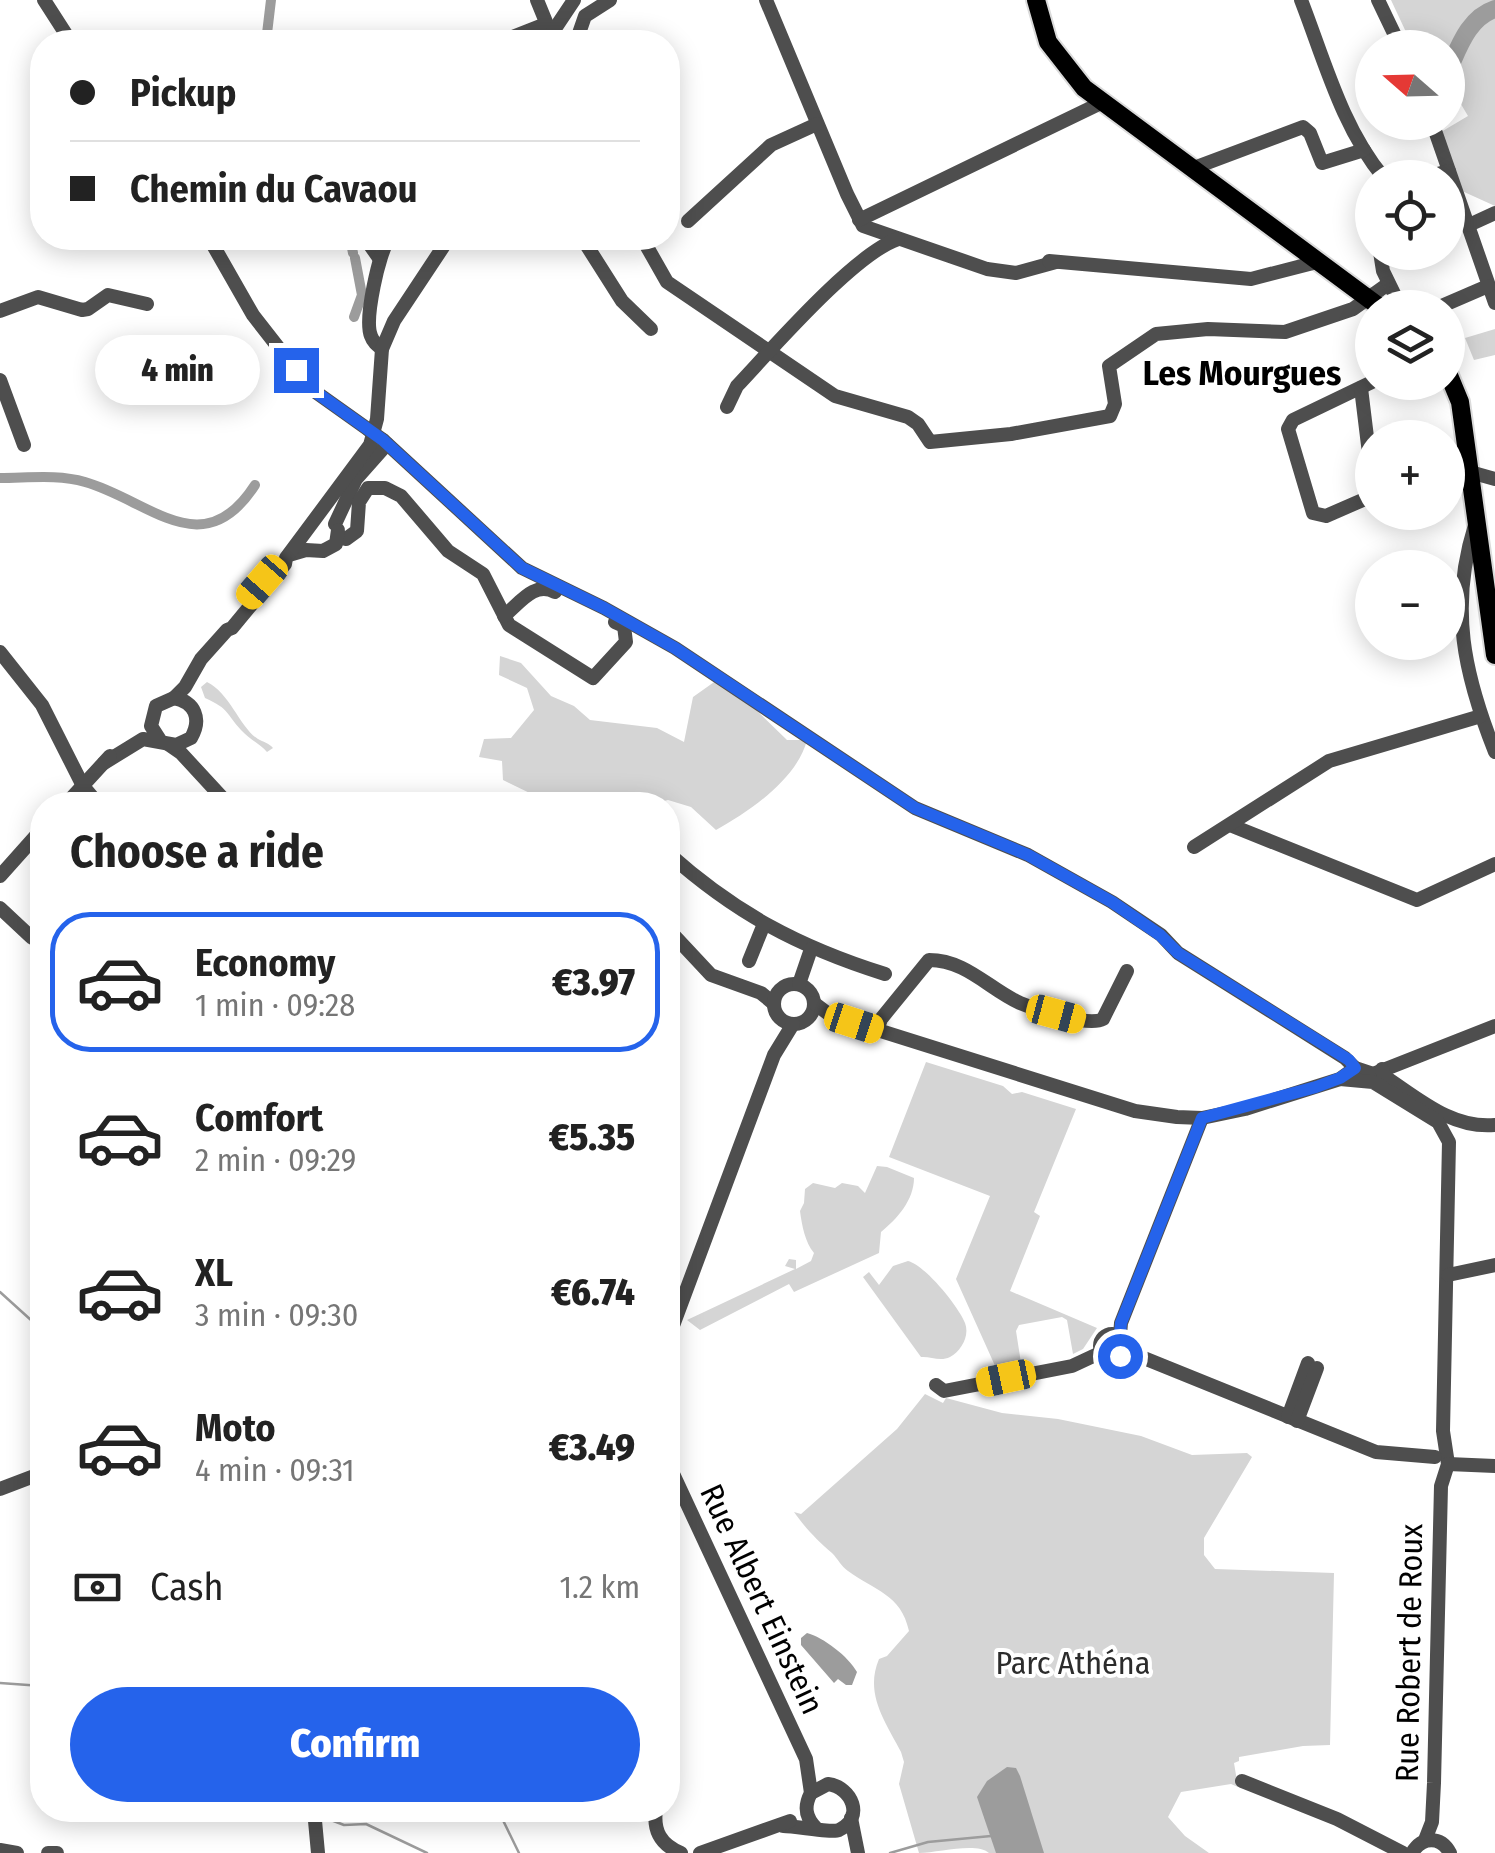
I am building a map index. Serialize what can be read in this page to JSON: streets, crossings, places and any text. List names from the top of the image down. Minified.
{"streets":{"street":["Rue Albert Einstein","Rue Robert de Roux"]},"districts":["Les Mourgues"],"parks":["Parc Athéna"],"north":"left","page":{"map_buttons":["+","−"],"banner":["Pickup","Chemin du Cavaou"],"bubble":"4 min","heading":"Choose a ride","list":[{"name":"Economy","note":"1 min · 09:28","value":"€3.97"},{"name":"Comfort","note":"2 min · 09:29","value":"€5.35"},{"name":"XL","note":"3 min · 09:30","value":"€6.74"},{"name":"Moto","note":"4 min · 09:31","value":"€3.49"}],"pay":["Cash","1.2 km"],"buttons":"Confirm"}}
